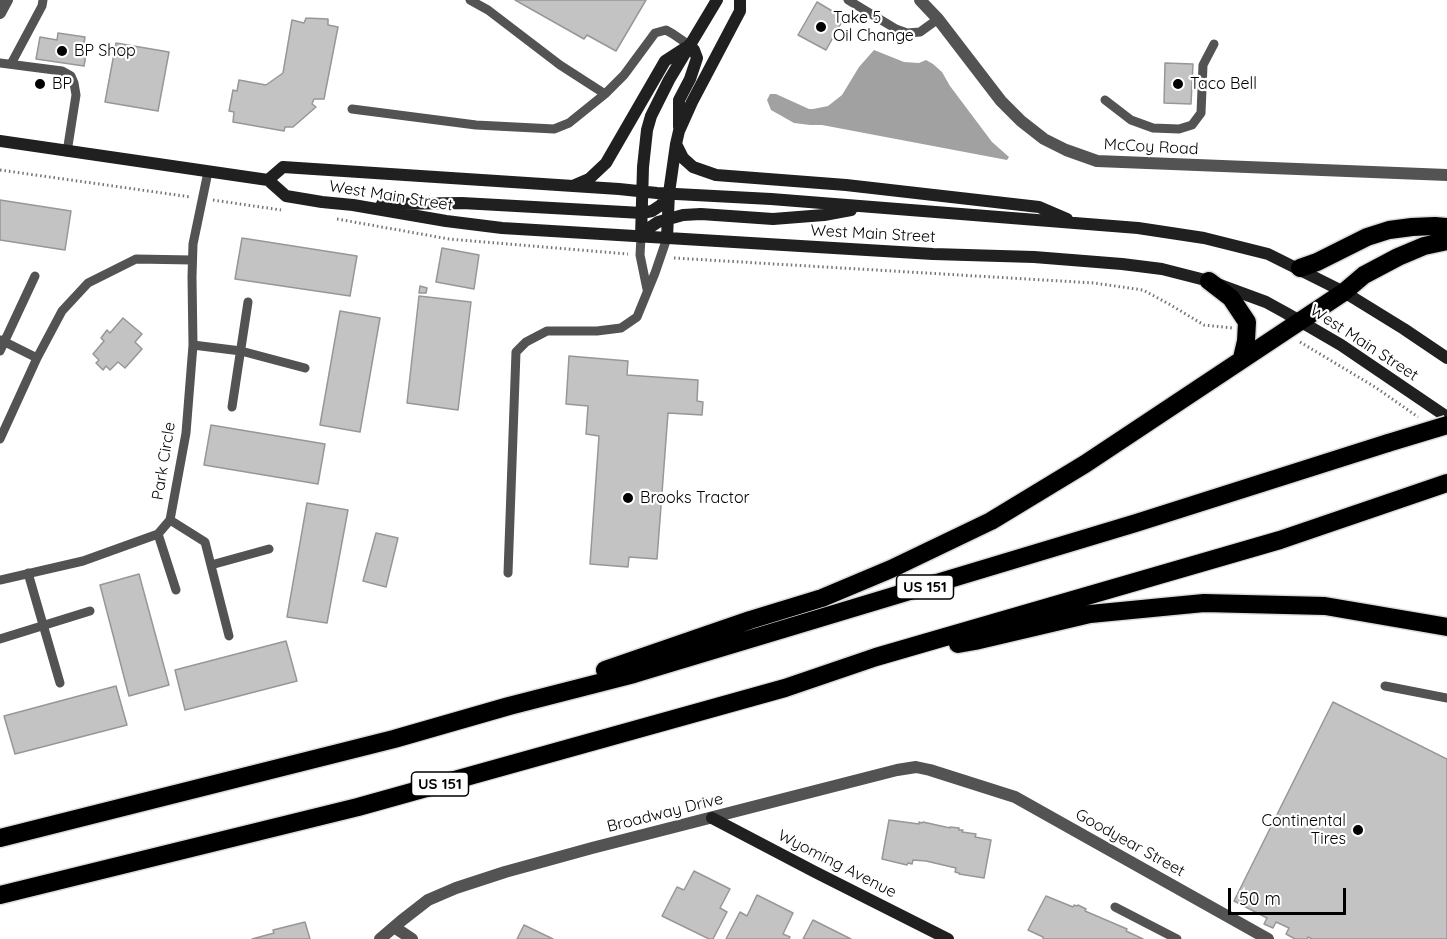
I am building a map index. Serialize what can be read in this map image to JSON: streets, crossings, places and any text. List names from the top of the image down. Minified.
{"streets":{"highway":["US 151"],"main road":["West Main Street","Wyoming Avenue"],"street":["McCoy Road","Broadway Drive","Goodyear Street"],"lane":["Park Circle"]},"crossings":[["West Main Street","Park Circle"],["Broadway Drive","Goodyear Street"],["Broadway Drive","Wyoming Avenue"]],"places":["Take 5 Oil Change","BP Shop","BP","Taco Bell","Brooks Tractor","Continental Tires"],"scale_bar":"50 m"}
